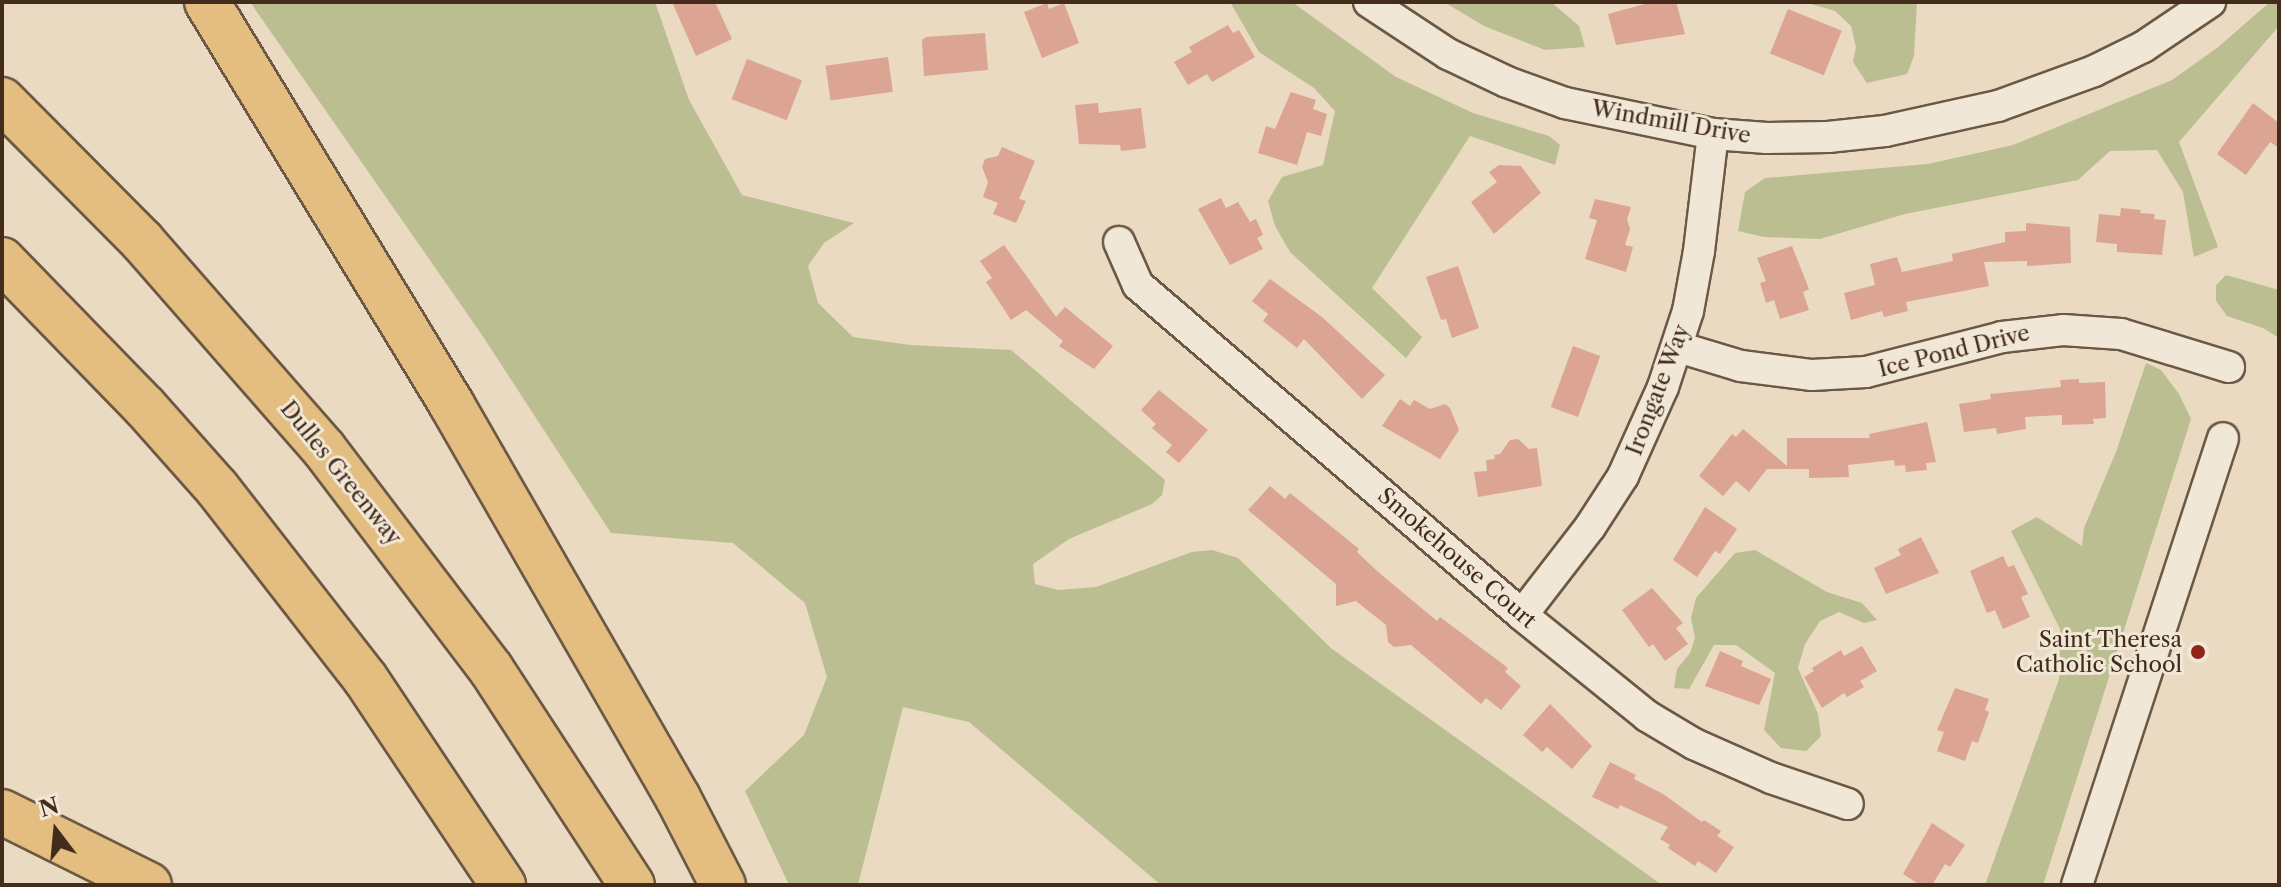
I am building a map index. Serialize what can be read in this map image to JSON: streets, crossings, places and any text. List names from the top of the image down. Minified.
{"streets":{"highway":["Dulles Greenway"],"street":["Windmill Drive","Ice Pond Drive","Irongate Way","Smokehouse Court"]},"crossings":[["Windmill Drive","Irongate Way"],["Ice Pond Drive","Irongate Way"],["Irongate Way","Smokehouse Court"]],"places":["Saint Theresa Catholic School"],"north":"top"}
